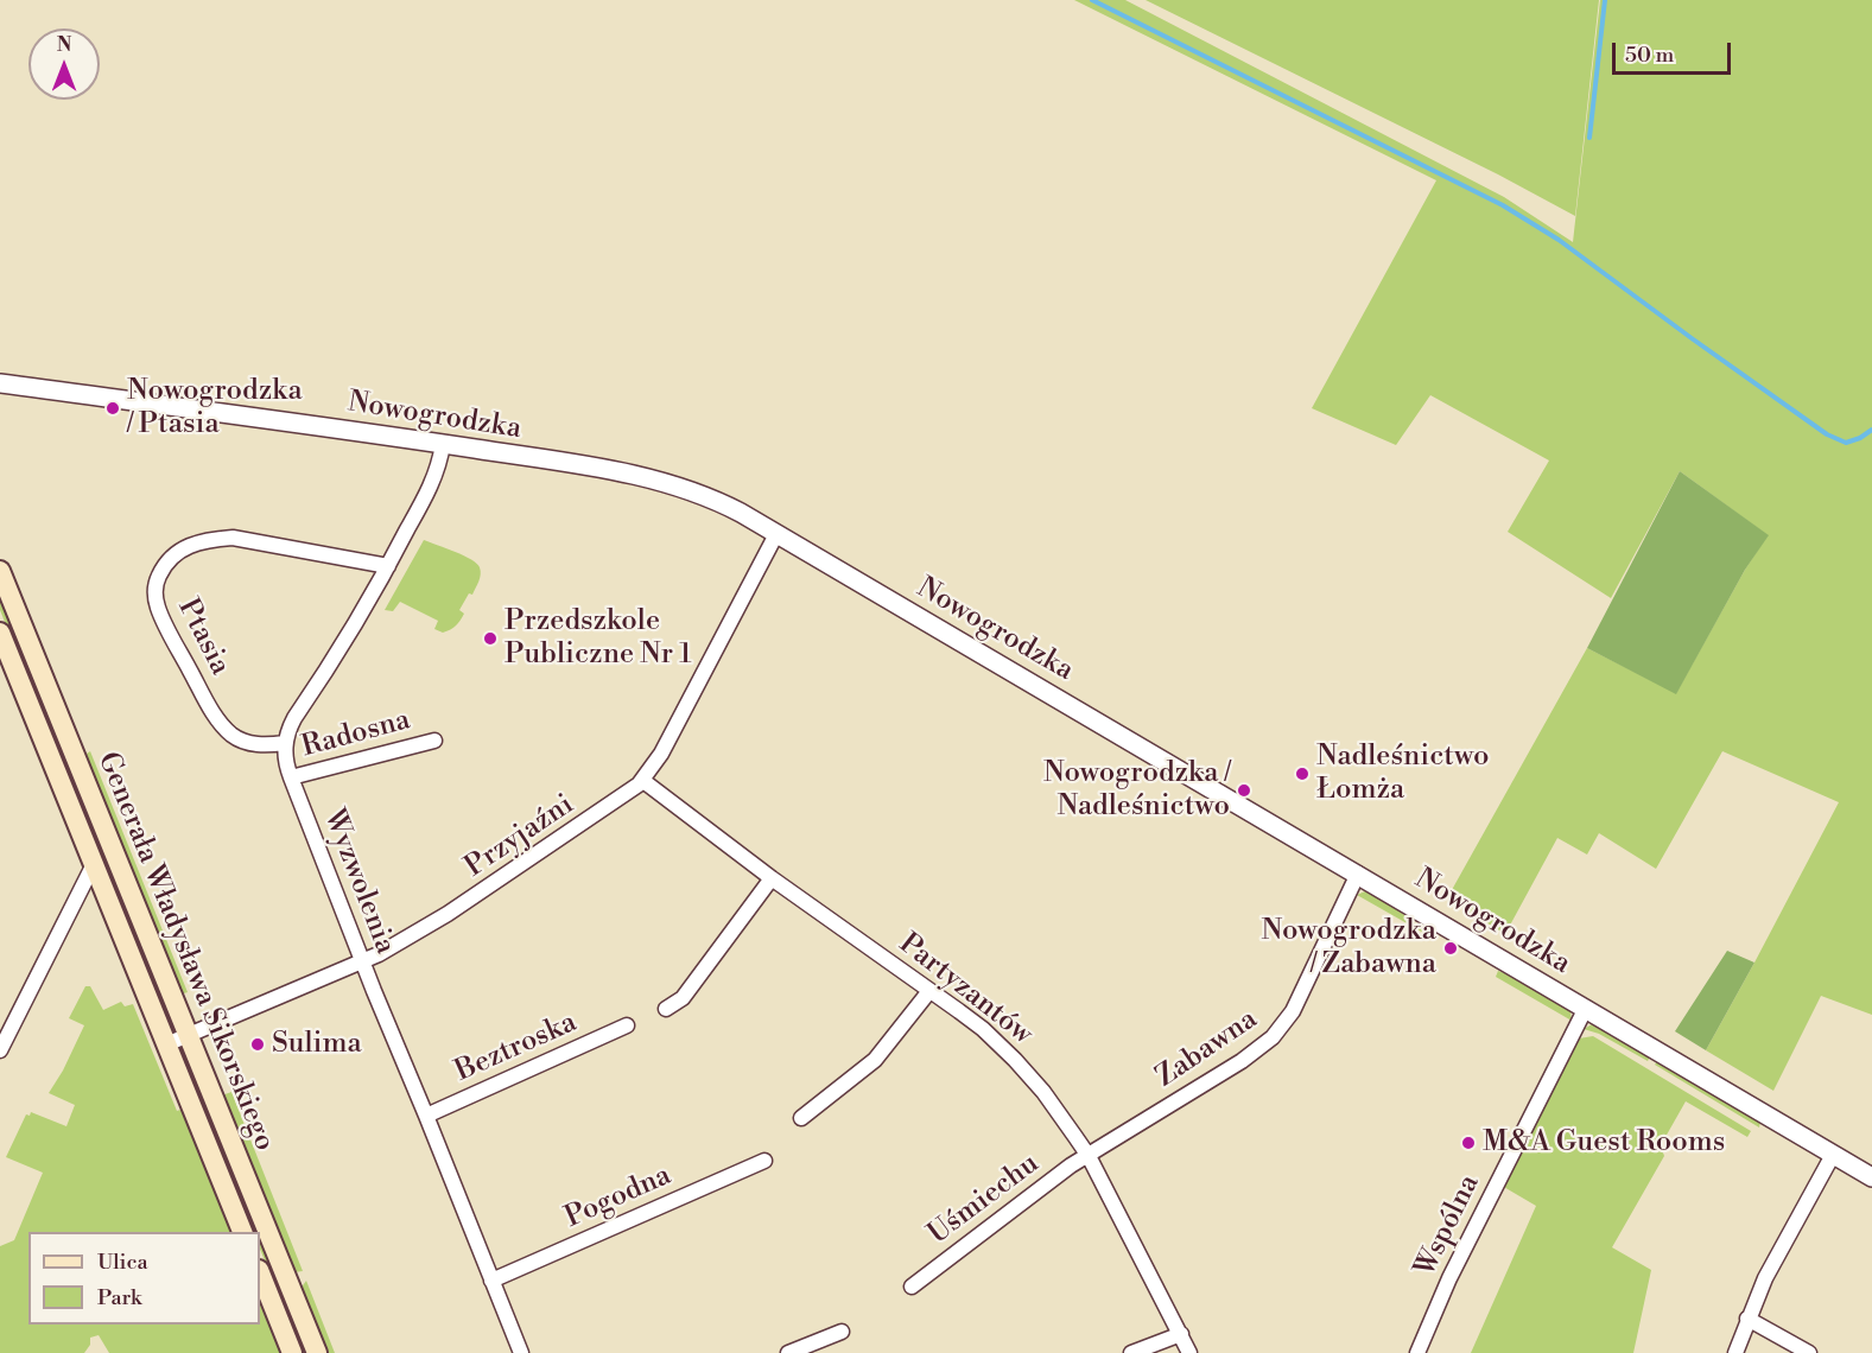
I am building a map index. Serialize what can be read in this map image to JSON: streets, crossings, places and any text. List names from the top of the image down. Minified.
{"streets":{"main road":["Generała Władysława Sikorskiego"],"street":["Nowogrodzka","Ptasia","Radosna","Przyjaźni","Wyzwolenia","Partyzantów","Beztroska","Zabawna","Pogodna","Uśmiechu","Wspólna"]},"crossings":[["Nowogrodzka","Przyjaźni"],["Nowogrodzka","Zabawna"],["Nowogrodzka","Wspólna"],["Ptasia","Wyzwolenia"],["Radosna","Wyzwolenia"],["Przyjaźni","Wyzwolenia"],["Przyjaźni","Generała Władysława Sikorskiego"],["Przyjaźni","Partyzantów"],["Wyzwolenia","Beztroska"],["Wyzwolenia","Pogodna"],["Partyzantów","Zabawna"],["Partyzantów","Uśmiechu"],["Zabawna","Uśmiechu"]],"places":["Nowogrodzka / Ptasia","Przedszkole Publiczne Nr 1","Nadleśnictwo Łomża","Nowogrodzka / Nadleśnictwo","Nowogrodzka / Zabawna","Sulima","M&A Guest Rooms"],"legend":["Ulica","Park"],"scale_bar":"50 m","north":"top"}
